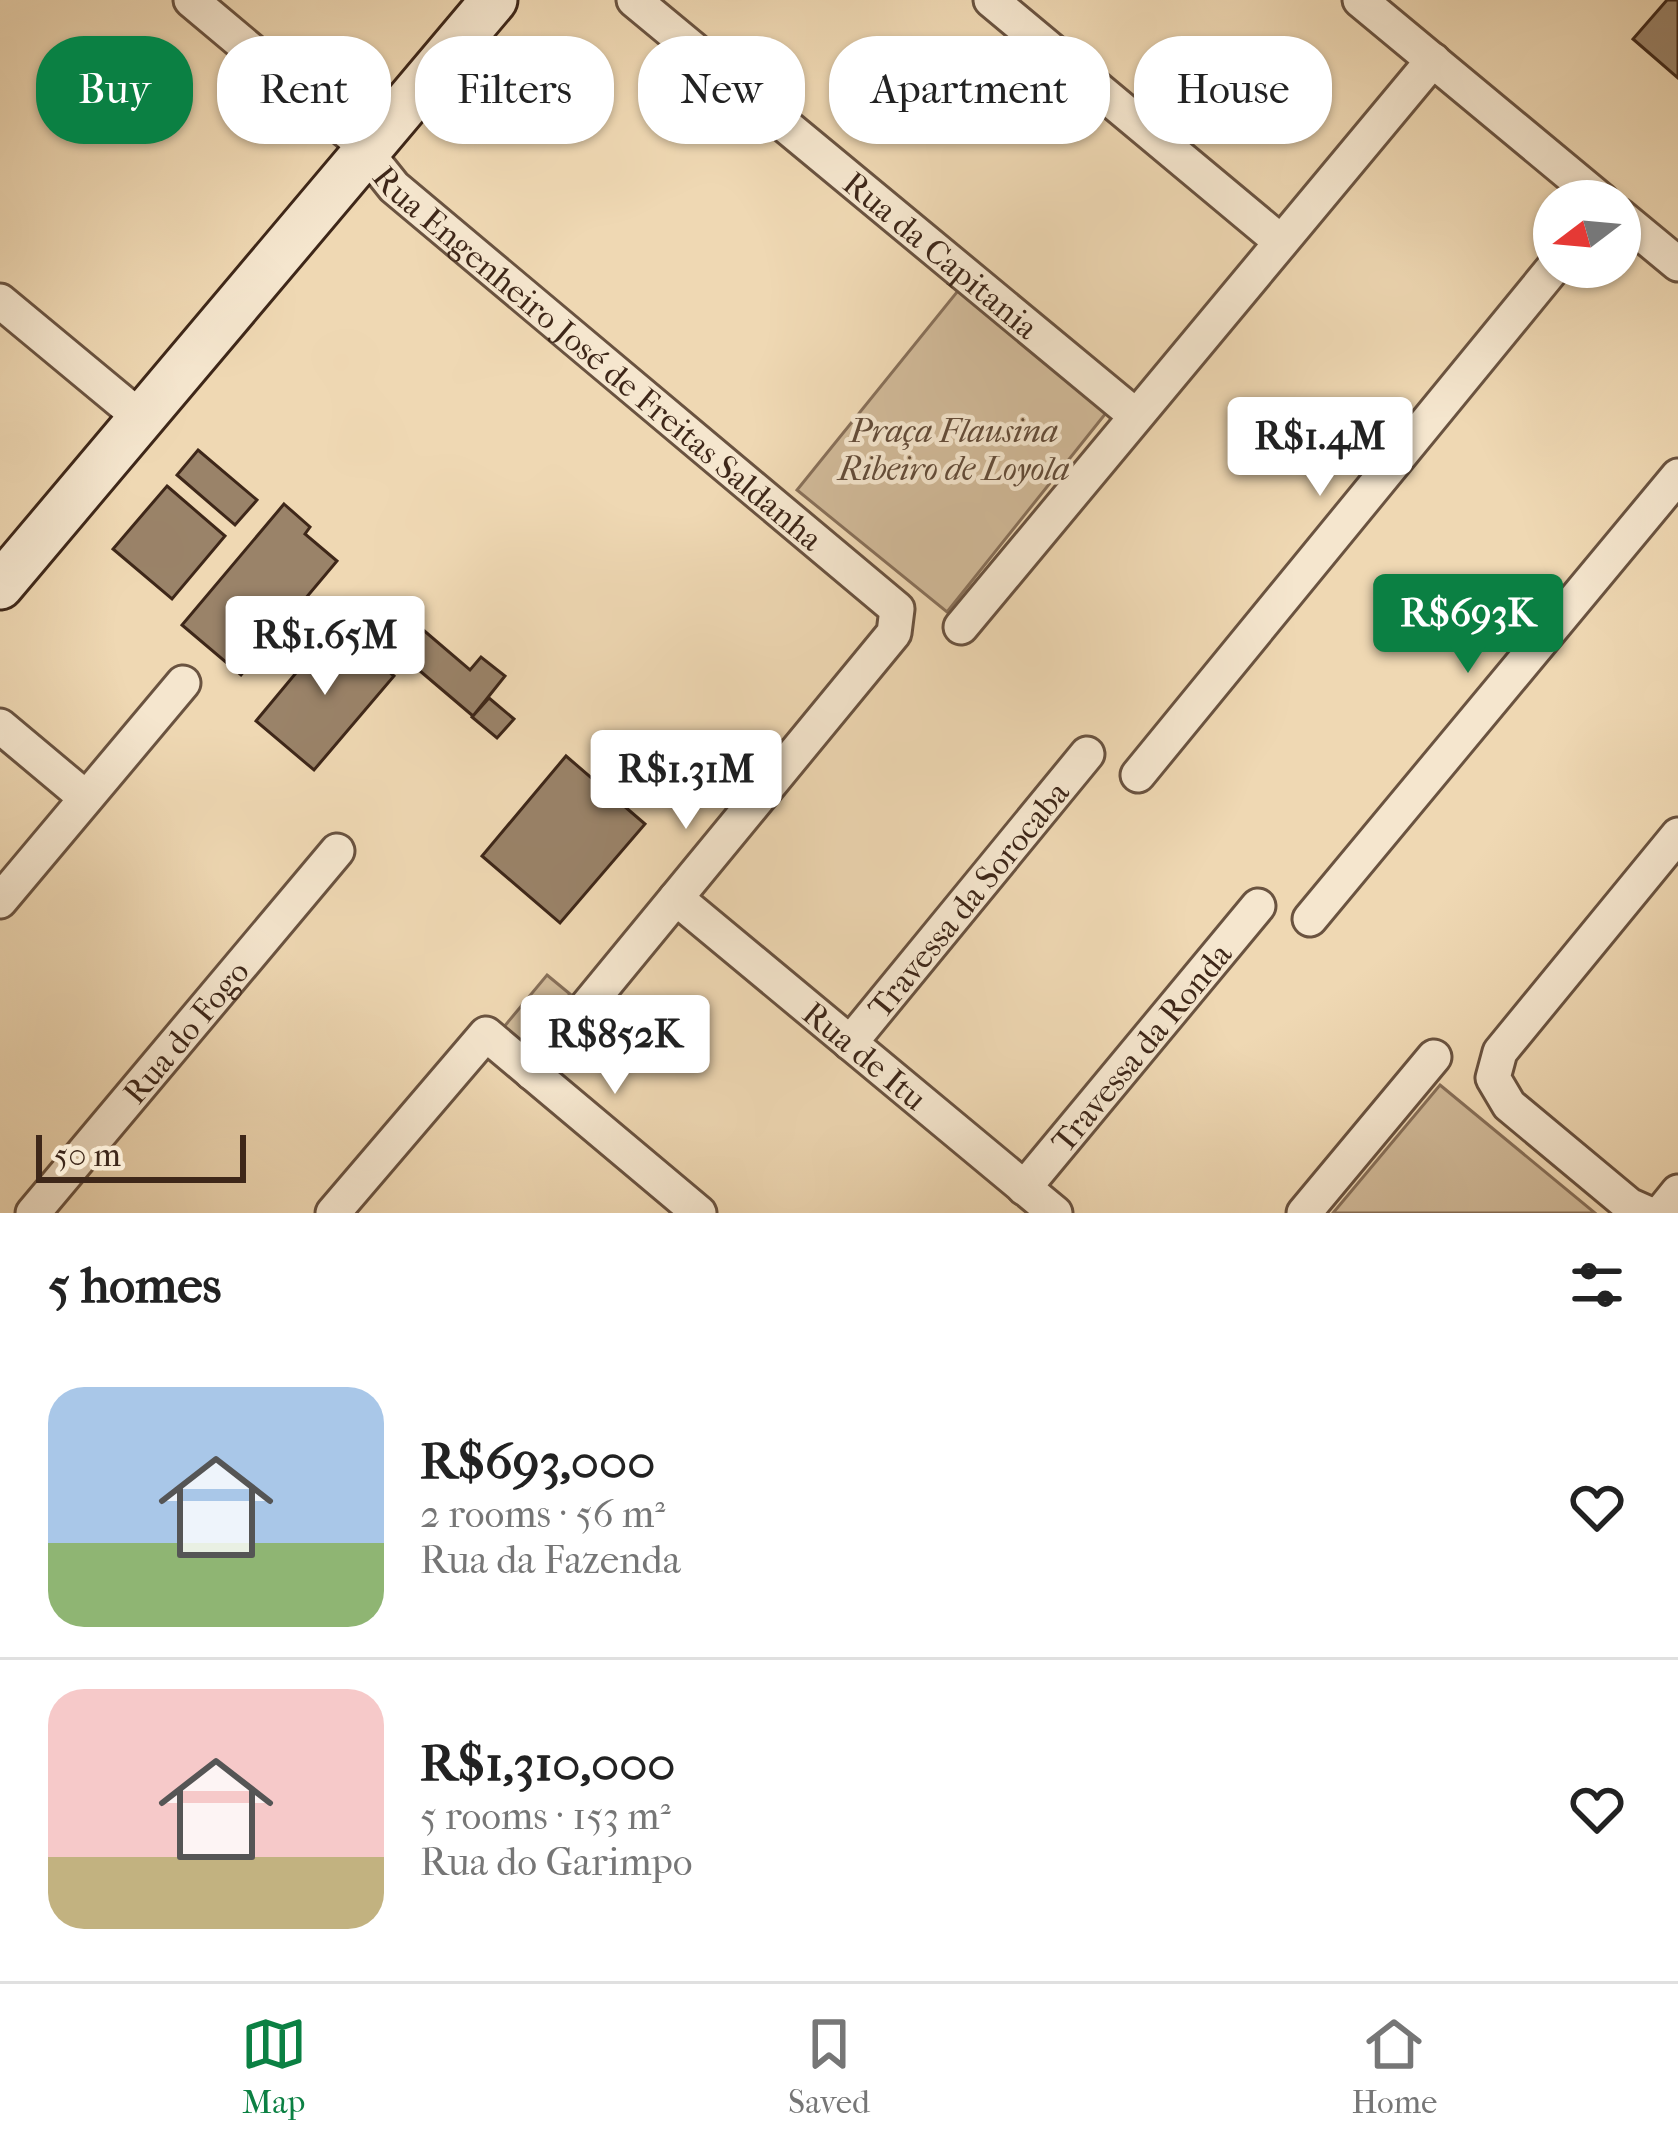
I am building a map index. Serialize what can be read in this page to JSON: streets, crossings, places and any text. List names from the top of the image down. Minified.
{"streets":{"street":["Rua da Capitania","Rua Engenheiro José de Freitas Saldanha","Travessa da Sorocaba","Rua do Fogo","Travessa da Ronda","Rua de Itu"]},"crossings":[["Rua Engenheiro José de Freitas Saldanha","Rua de Itu"],["Travessa da Sorocaba","Rua de Itu"],["Travessa da Ronda","Rua de Itu"]],"parks":["Praça Flausina Ribeiro de Loyola"],"scale_bar":"50 m","north":"left","page":{"chip":["Buy","Rent","Filters","New","Apartment","House"],"price":["R$1.4M","R$693K","R$1.65M","R$1.31M","R$852K"],"scale":"50 m","heading":"5 homes","list":[{"name":"R$693,000","note":"2 rooms · 56 m² · Rua da Fazenda"},{"name":"R$1,310,000","note":"5 rooms · 153 m² · Rua do Garimpo"}],"tabs":["Map","Saved","Home"]}}
